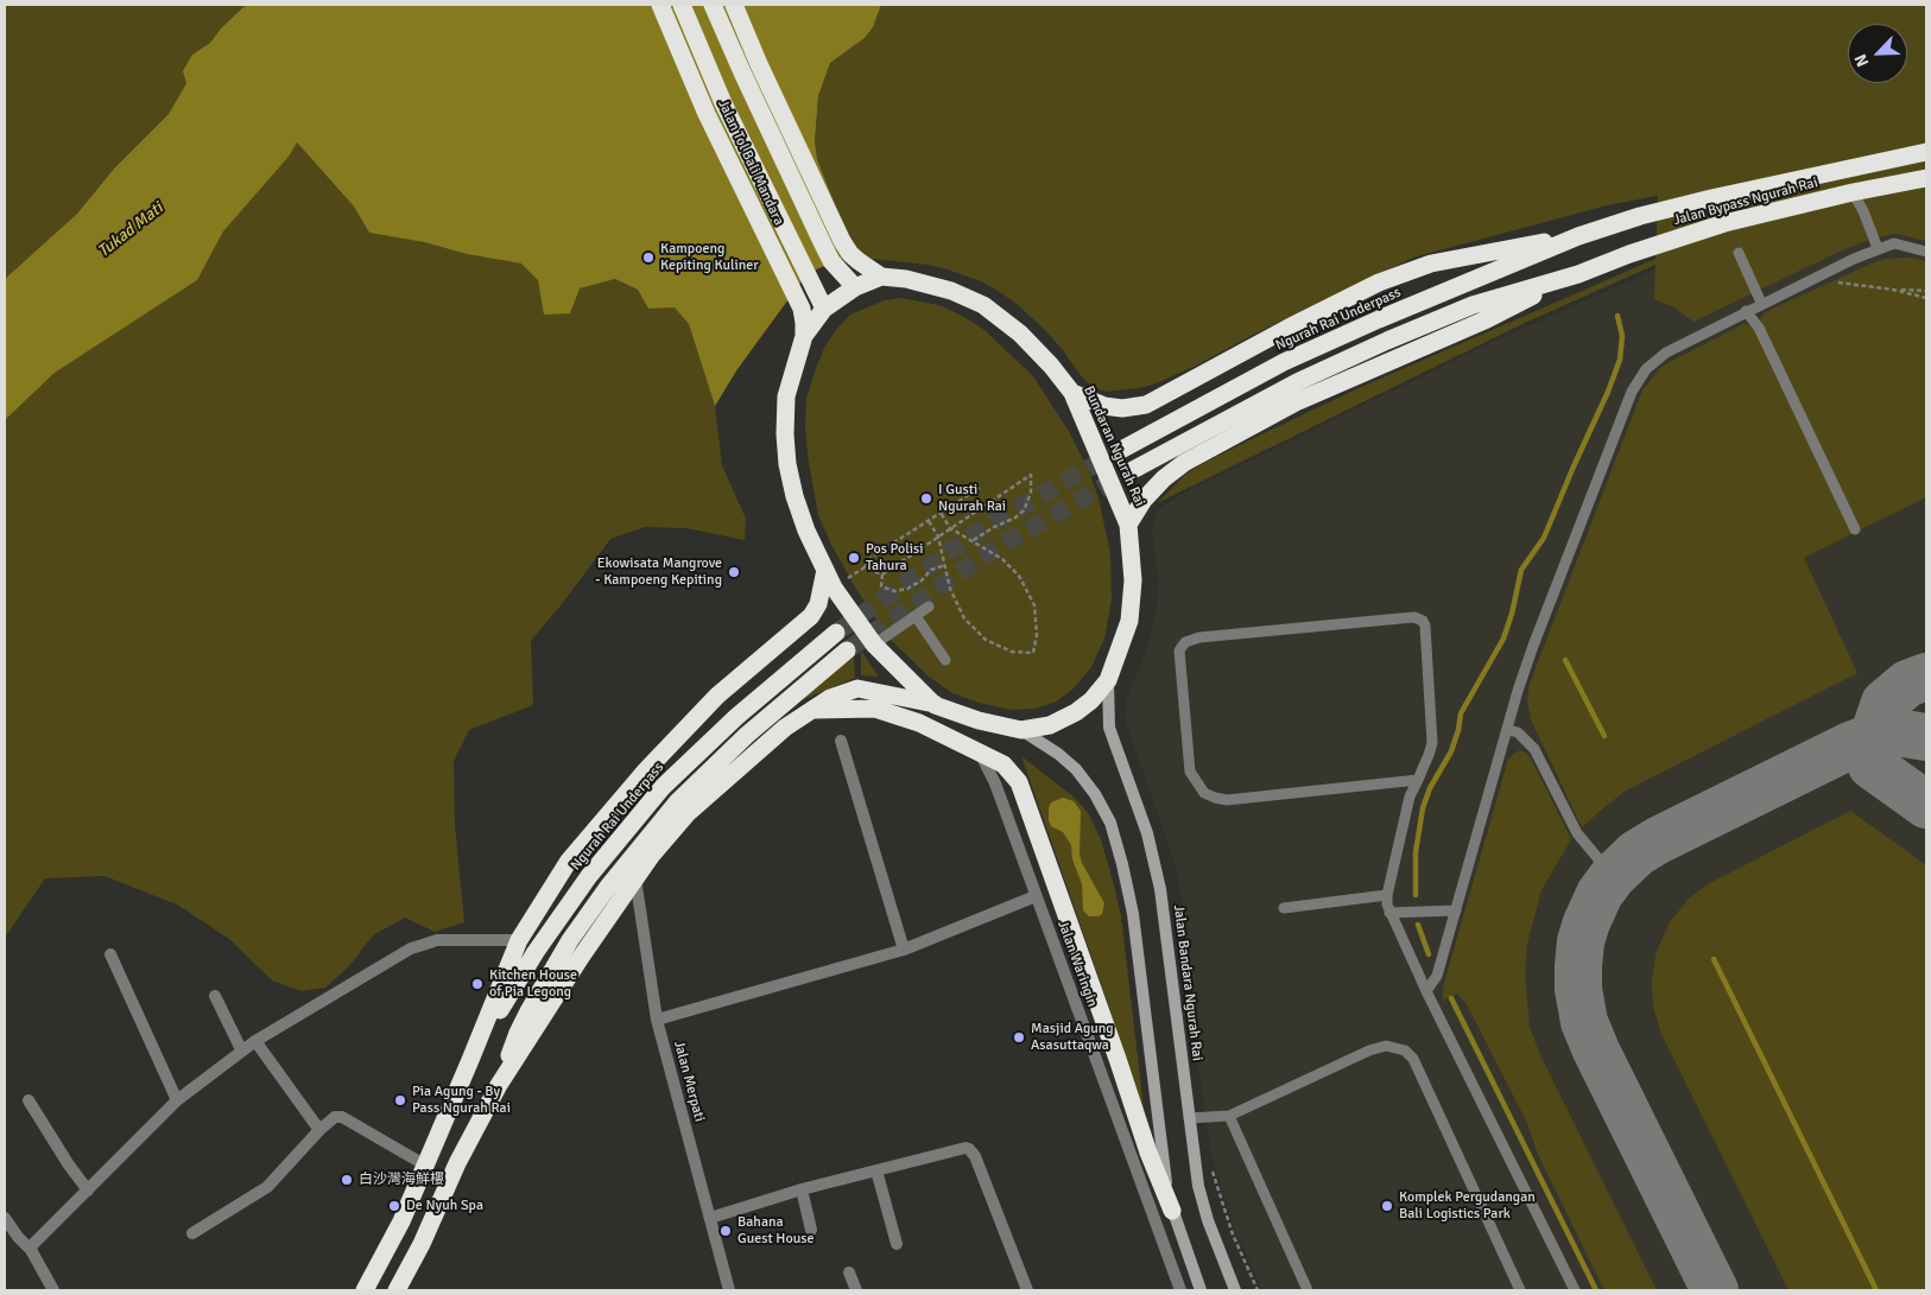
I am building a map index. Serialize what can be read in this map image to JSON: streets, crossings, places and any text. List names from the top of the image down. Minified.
{"streets":{"highway":["Jalan Tol Bali Mandara","Jalan Bypass Ngurah Rai","Ngurah Rai Underpass","Bundaran Ngurah Rai"],"main road":["Jalan Bandara Ngurah Rai"],"street":["Jalan Waringin","Jalan Merpati"]},"crossings":[["Jalan Tol Bali Mandara","Bundaran Ngurah Rai"],["Jalan Bypass Ngurah Rai","Ngurah Rai Underpass"],["Bundaran Ngurah Rai","Jalan Bandara Ngurah Rai"]],"water":["Tukad Mati"],"places":["Kampoeng Kepiting Kuliner","I Gusti Ngurah Rai","Pos Polisi Tahura","Ekowisata Mangrove - Kampoeng Kepiting","Kitchen House of Pia Legong","Masjid Agung Asasuttaqwa","Pia Agung - By Pass Ngurah Rai","白沙灣海鮮樓","De Nyuh Spa","Komplek Pergudangan Bali Logistics Park","Bahana Guest House"],"north":"bottom left"}
